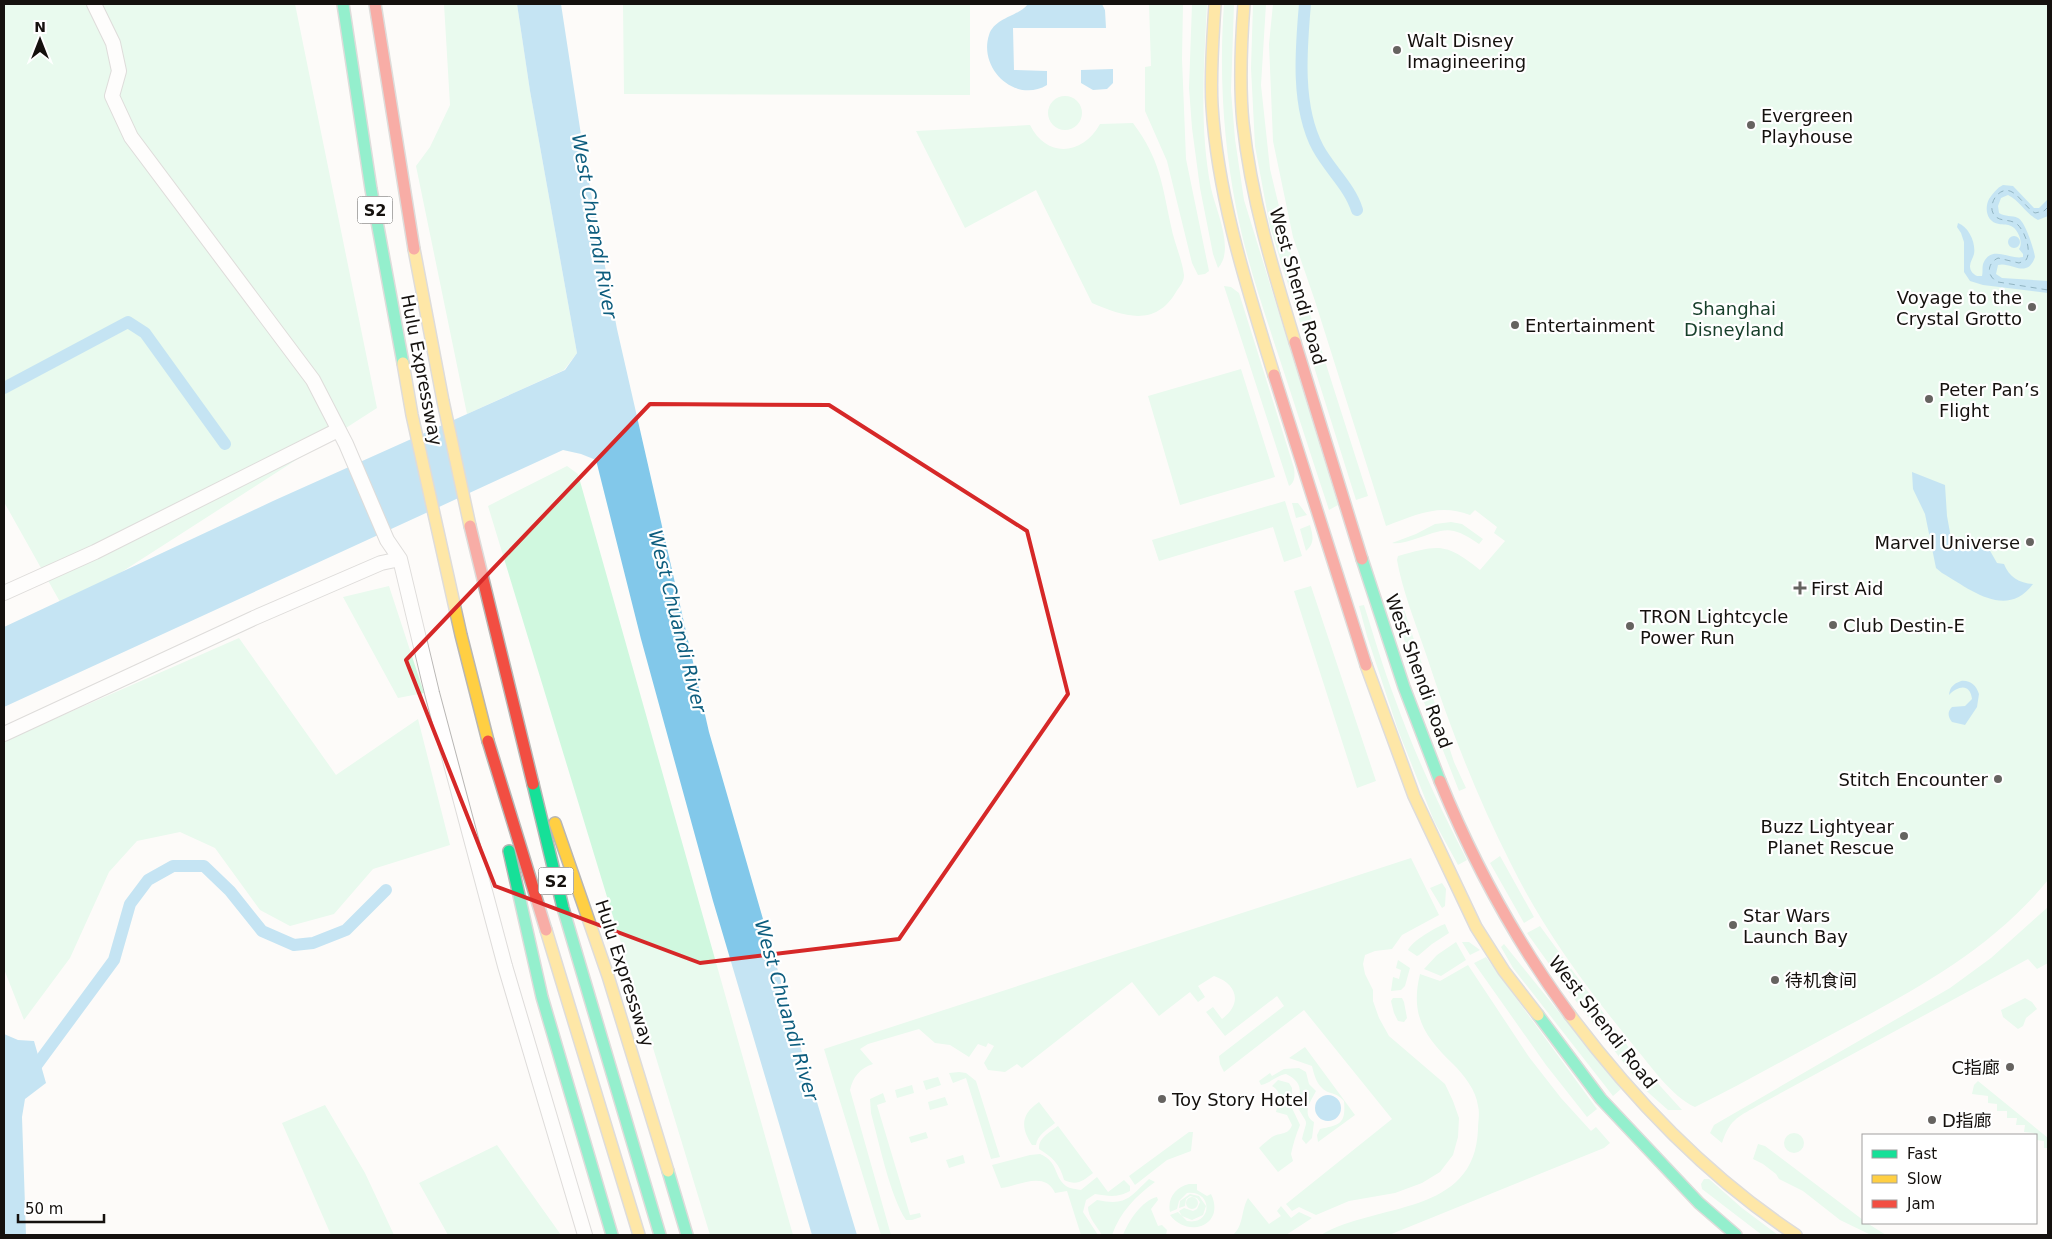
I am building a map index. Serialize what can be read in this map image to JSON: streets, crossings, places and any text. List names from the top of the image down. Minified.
{"streets":{"main road":["S2","West Shendi Road","Hulu Expressway"]},"water":["West Chuandi River"],"parks":["Shanghai Disneyland"],"places":{"other":["Walt Disney Imagineering","Evergreen Playhouse","Voyage to the Crystal Grotto","Entertainment","Peter Pan’s Flight","Marvel Universe","Club Destin-E","TRON Lightcycle Power Run","Stitch Encounter","Buzz Lightyear Planet Rescue","Star Wars Launch Bay","待机食间","C指廊","Toy Story Hotel","D指廊"],"health":["First Aid"]},"legend":["Fast","Slow","Jam"],"scale_bar":"50 m","north":"top"}
